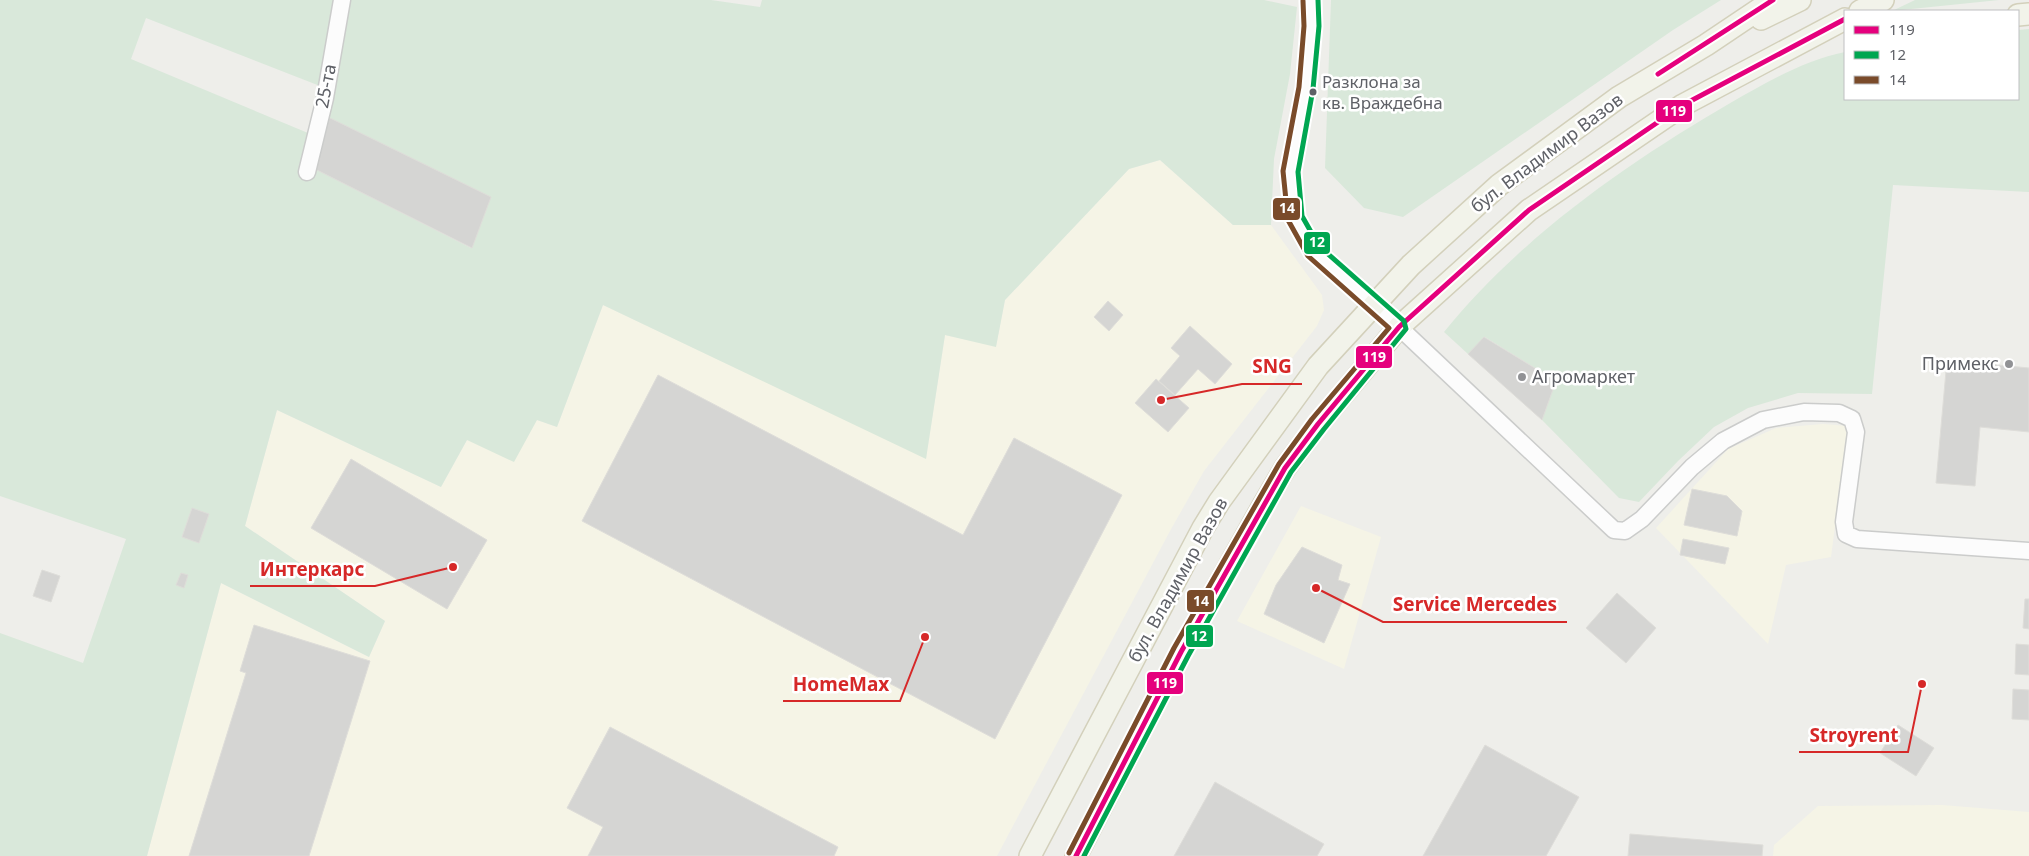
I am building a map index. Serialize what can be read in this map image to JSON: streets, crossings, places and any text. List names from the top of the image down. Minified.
{"streets":{"main road":["бул. Владимир Вазов"],"street":["25-та"]},"places":["Разклона за кв. Враждебна","Примекс","Агромаркет","SNG","Интеркарс","Service Mercedes","HomeMax","Stroyrent"],"lines":["transit line 119","transit line 12","transit line 14"],"legend":["119","12","14"]}
